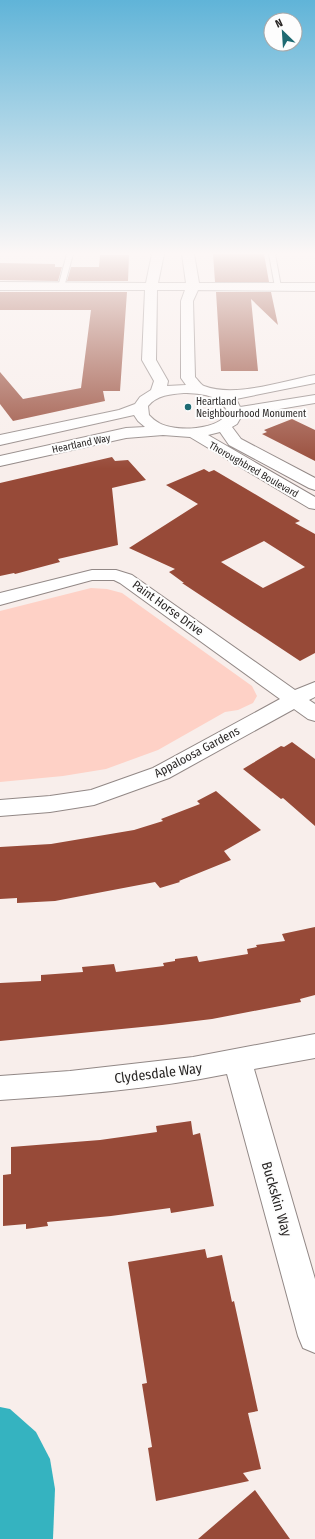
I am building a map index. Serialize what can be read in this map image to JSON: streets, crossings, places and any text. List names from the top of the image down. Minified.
{"streets":{"street":["Heartland Way","Thoroughbred Boulevard","Paint Horse Drive","Appaloosa Gardens","Clydesdale Way","Buckskin Way"]},"crossings":[["Paint Horse Drive","Appaloosa Gardens"],["Clydesdale Way","Buckskin Way"]],"places":["Heartland Neighbourhood Monument"],"north":"top left"}
